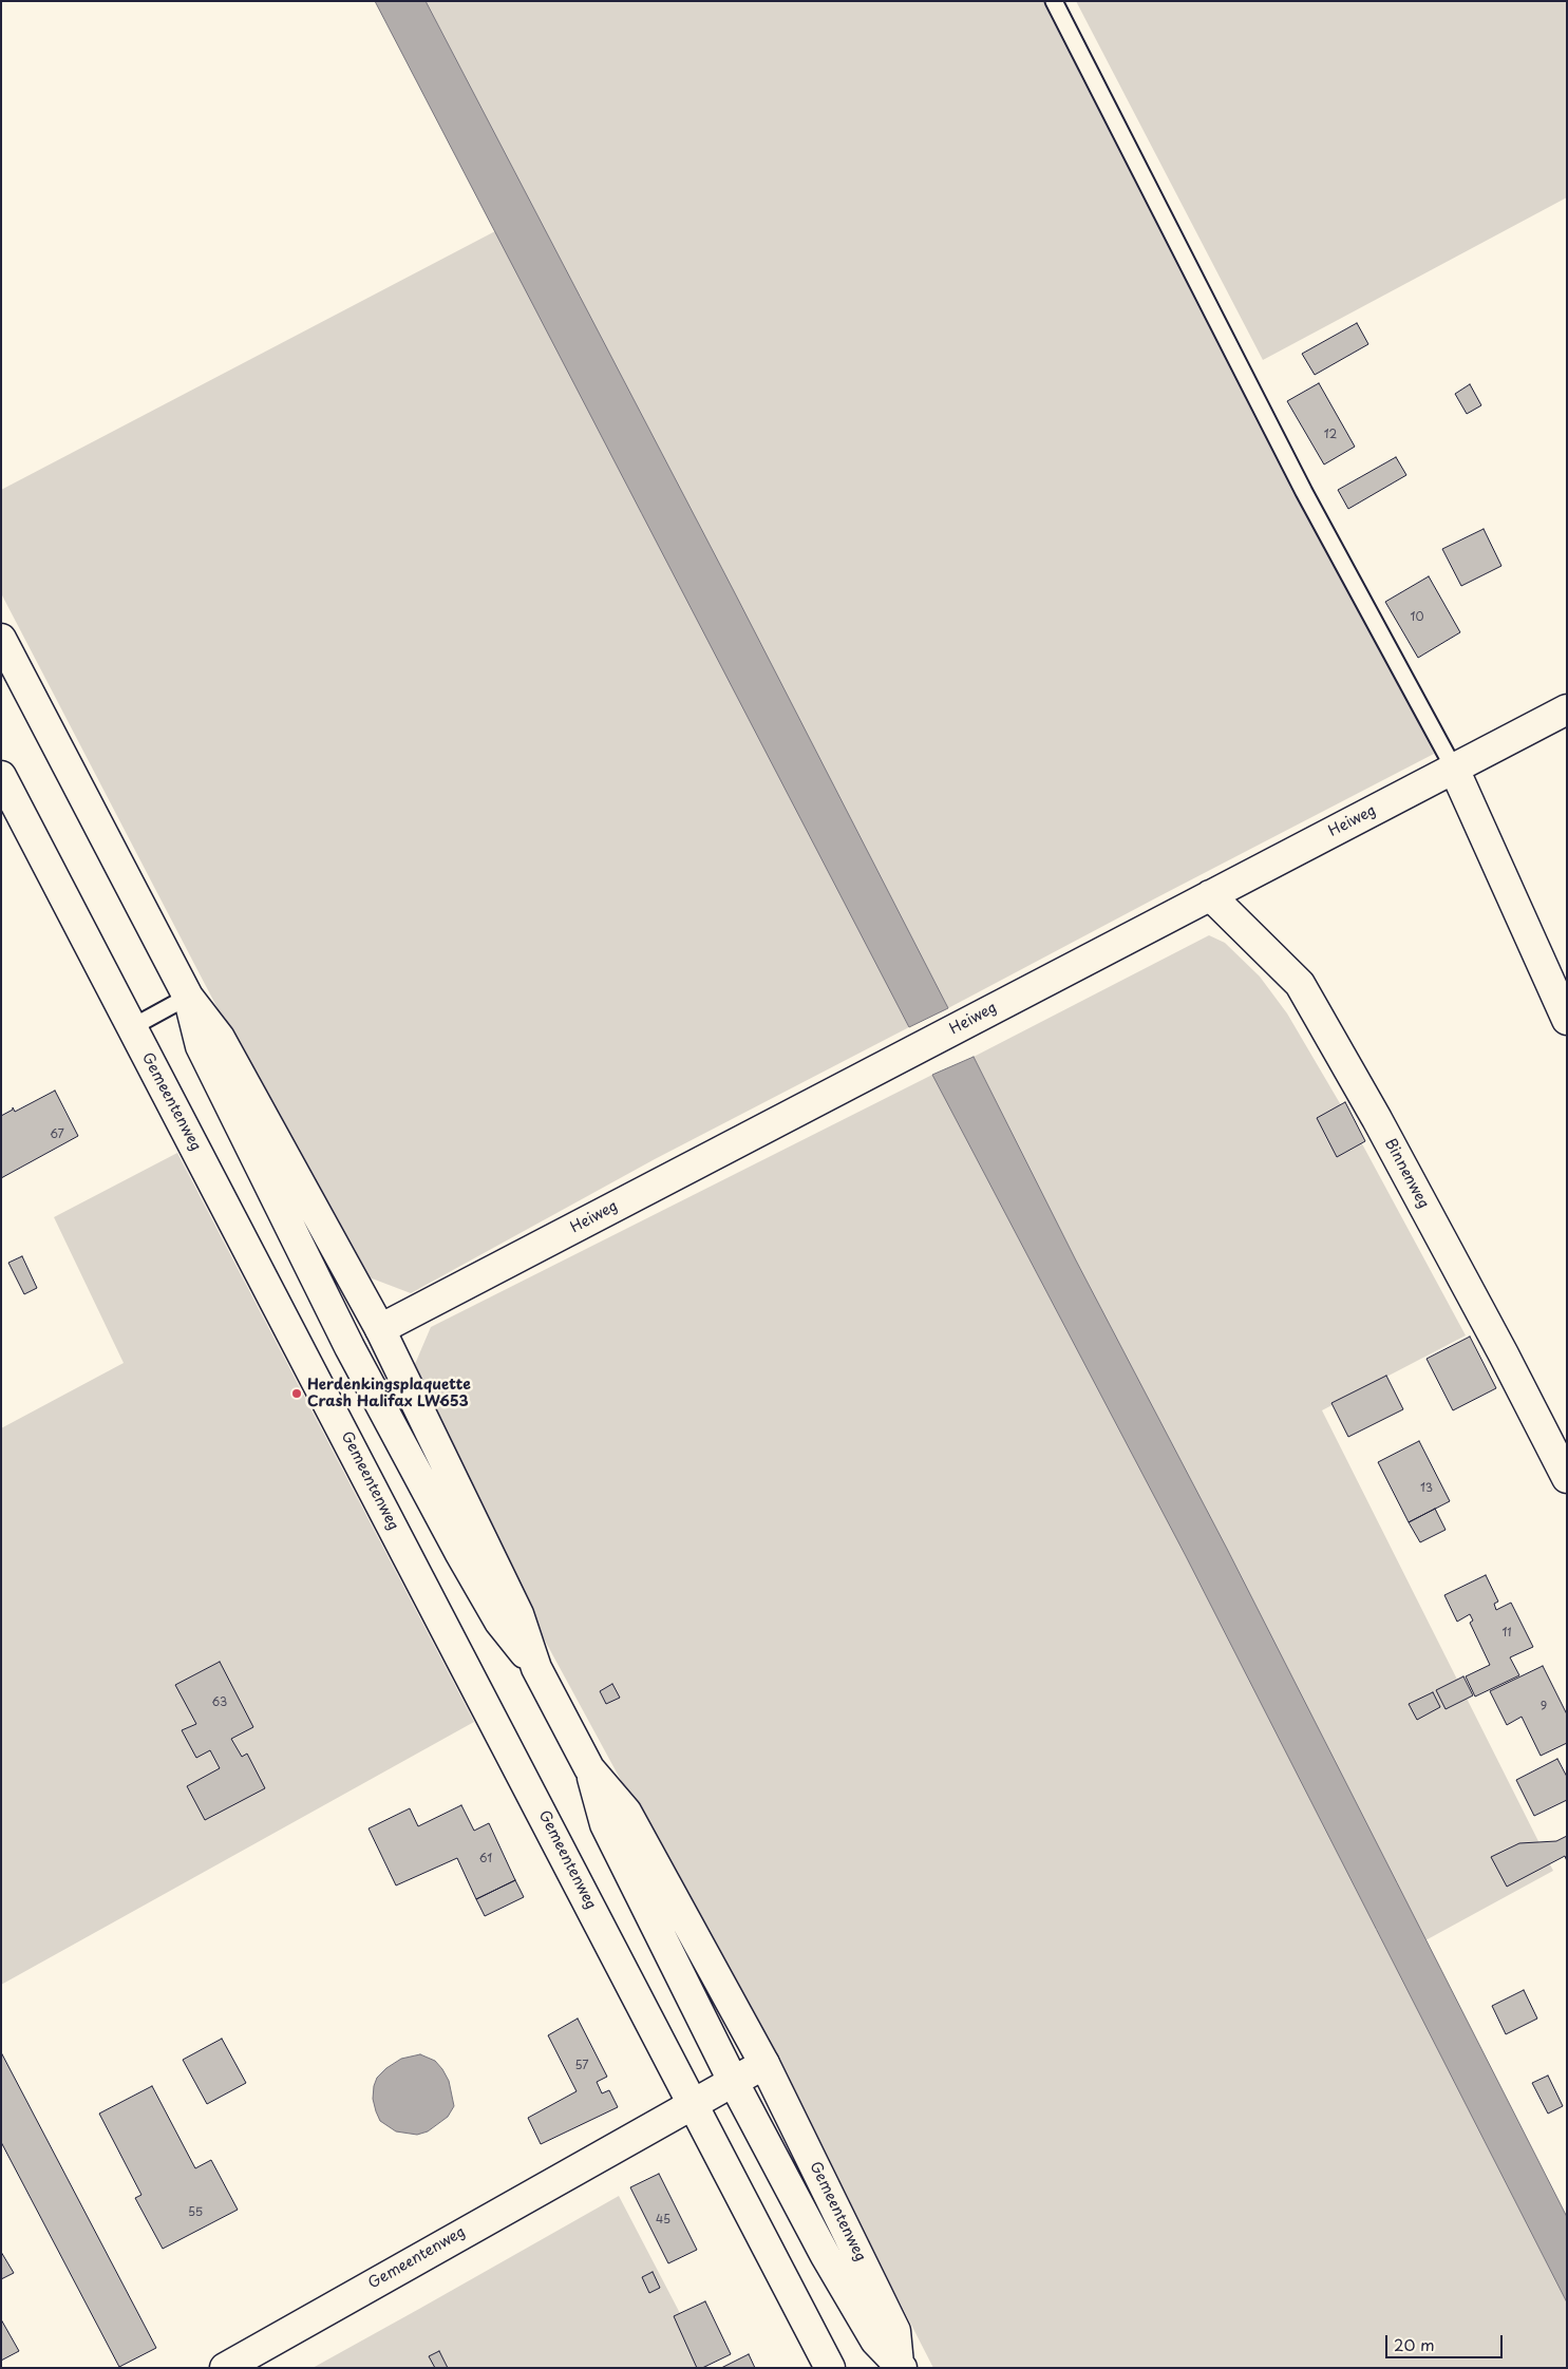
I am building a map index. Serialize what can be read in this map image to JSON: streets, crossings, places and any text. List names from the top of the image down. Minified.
{"streets":{"street":["Heiweg","Gemeentenweg","Binnenweg"]},"crossings":[["Heiweg","Gemeentenweg"],["Heiweg","Binnenweg"]],"places":["Herdenkingsplaquette Crash Halifax LW653"],"house_numbers":["12","10","67","13","11","63","9","61","57","55","45"],"scale_bar":"20 m"}
